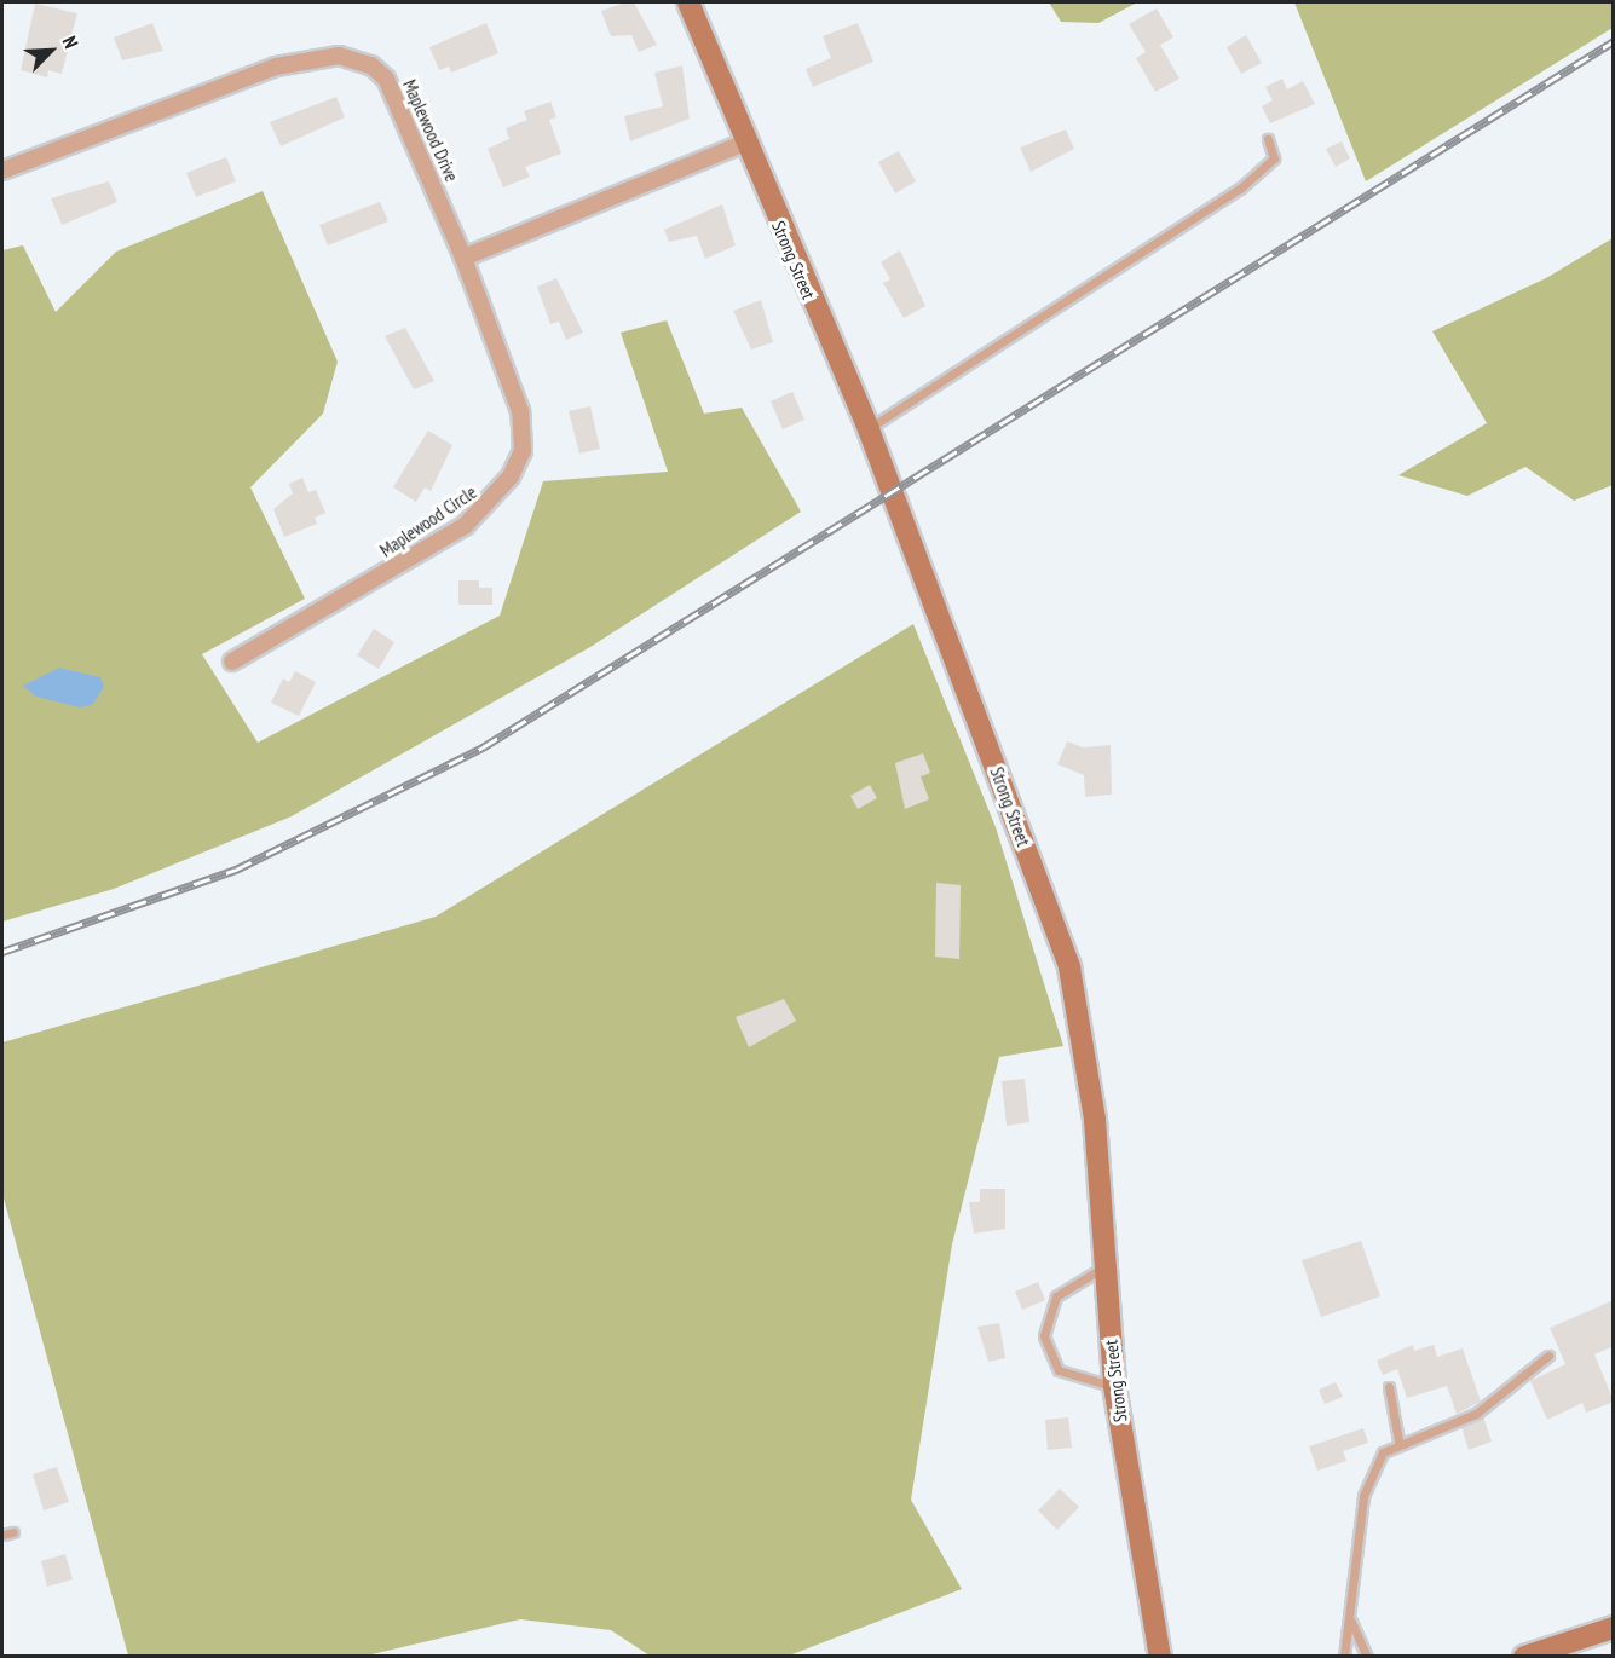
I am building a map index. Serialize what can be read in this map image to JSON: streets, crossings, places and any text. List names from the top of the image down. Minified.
{"streets":{"main road":["Strong Street"],"street":["Maplewood Drive","Maplewood Circle"]},"crossings":[["Maplewood Drive","Maplewood Circle"]],"north":"top right"}
